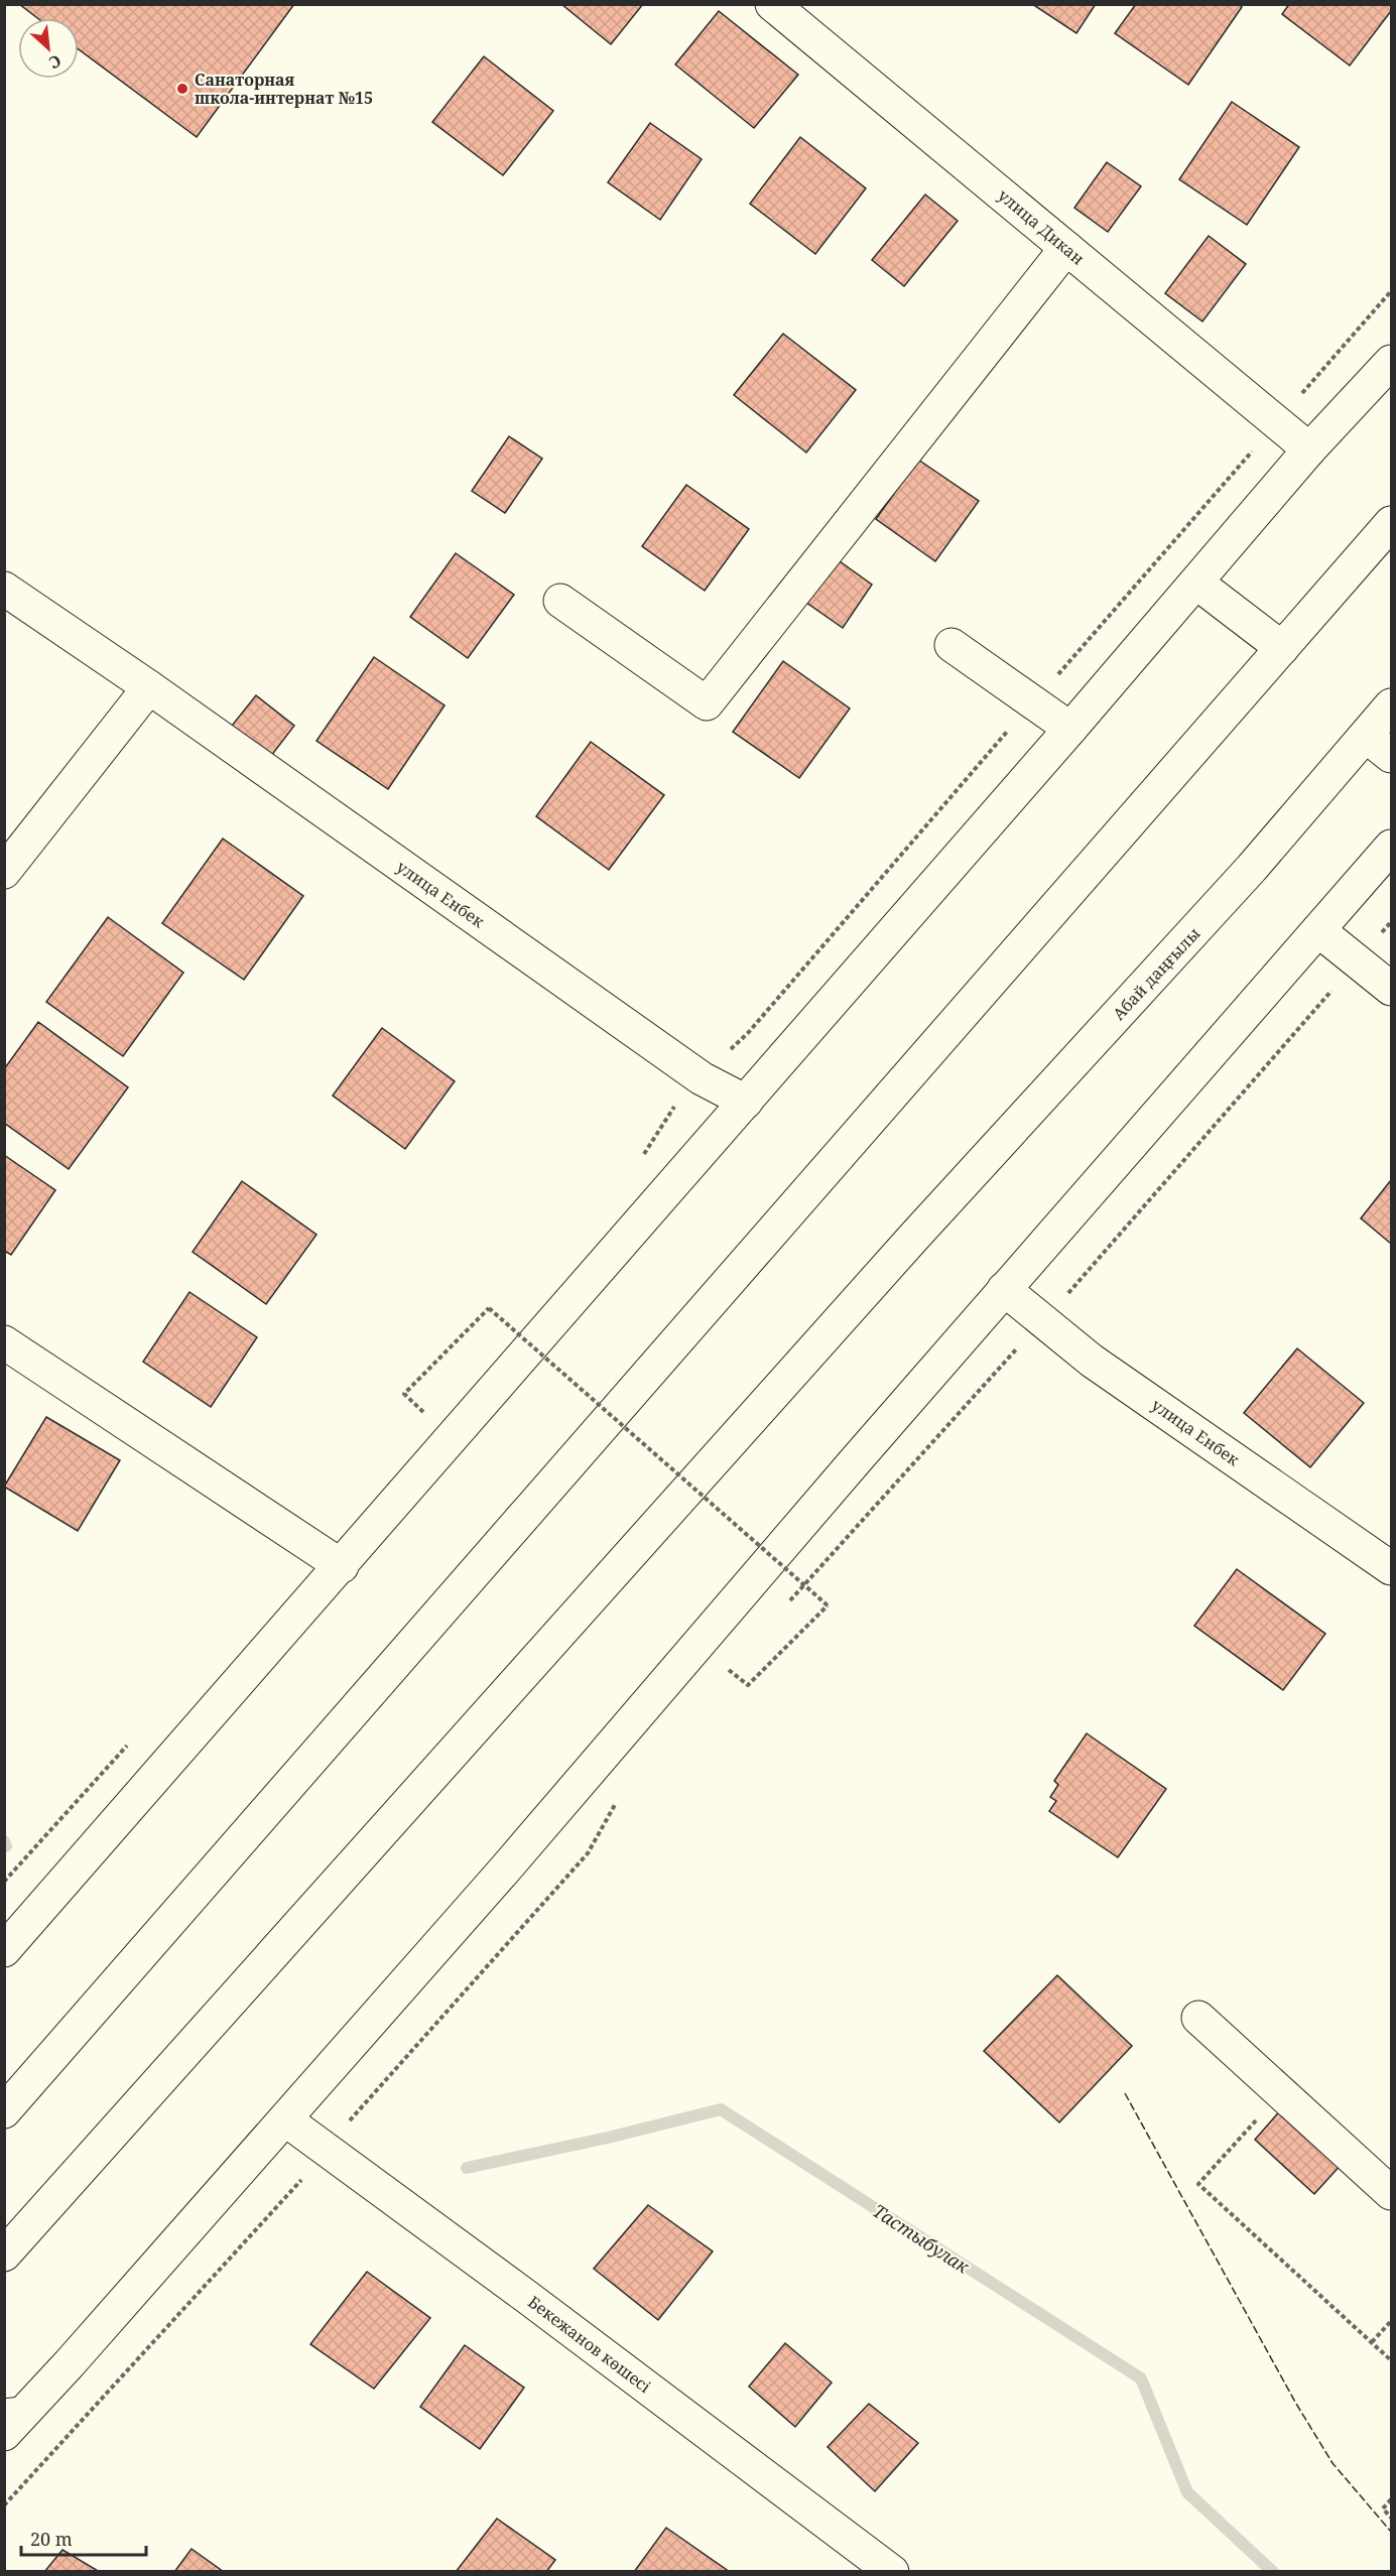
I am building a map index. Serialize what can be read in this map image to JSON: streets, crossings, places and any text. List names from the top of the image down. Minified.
{"streets":{"street":["улица Дикан","улица Енбек","Абай даңғылы","Бекежанов көшесі"]},"water":["Тастыбулак"],"places":["Санаторная школа-интернат №15"],"scale_bar":"20 m","north":"bottom right"}
